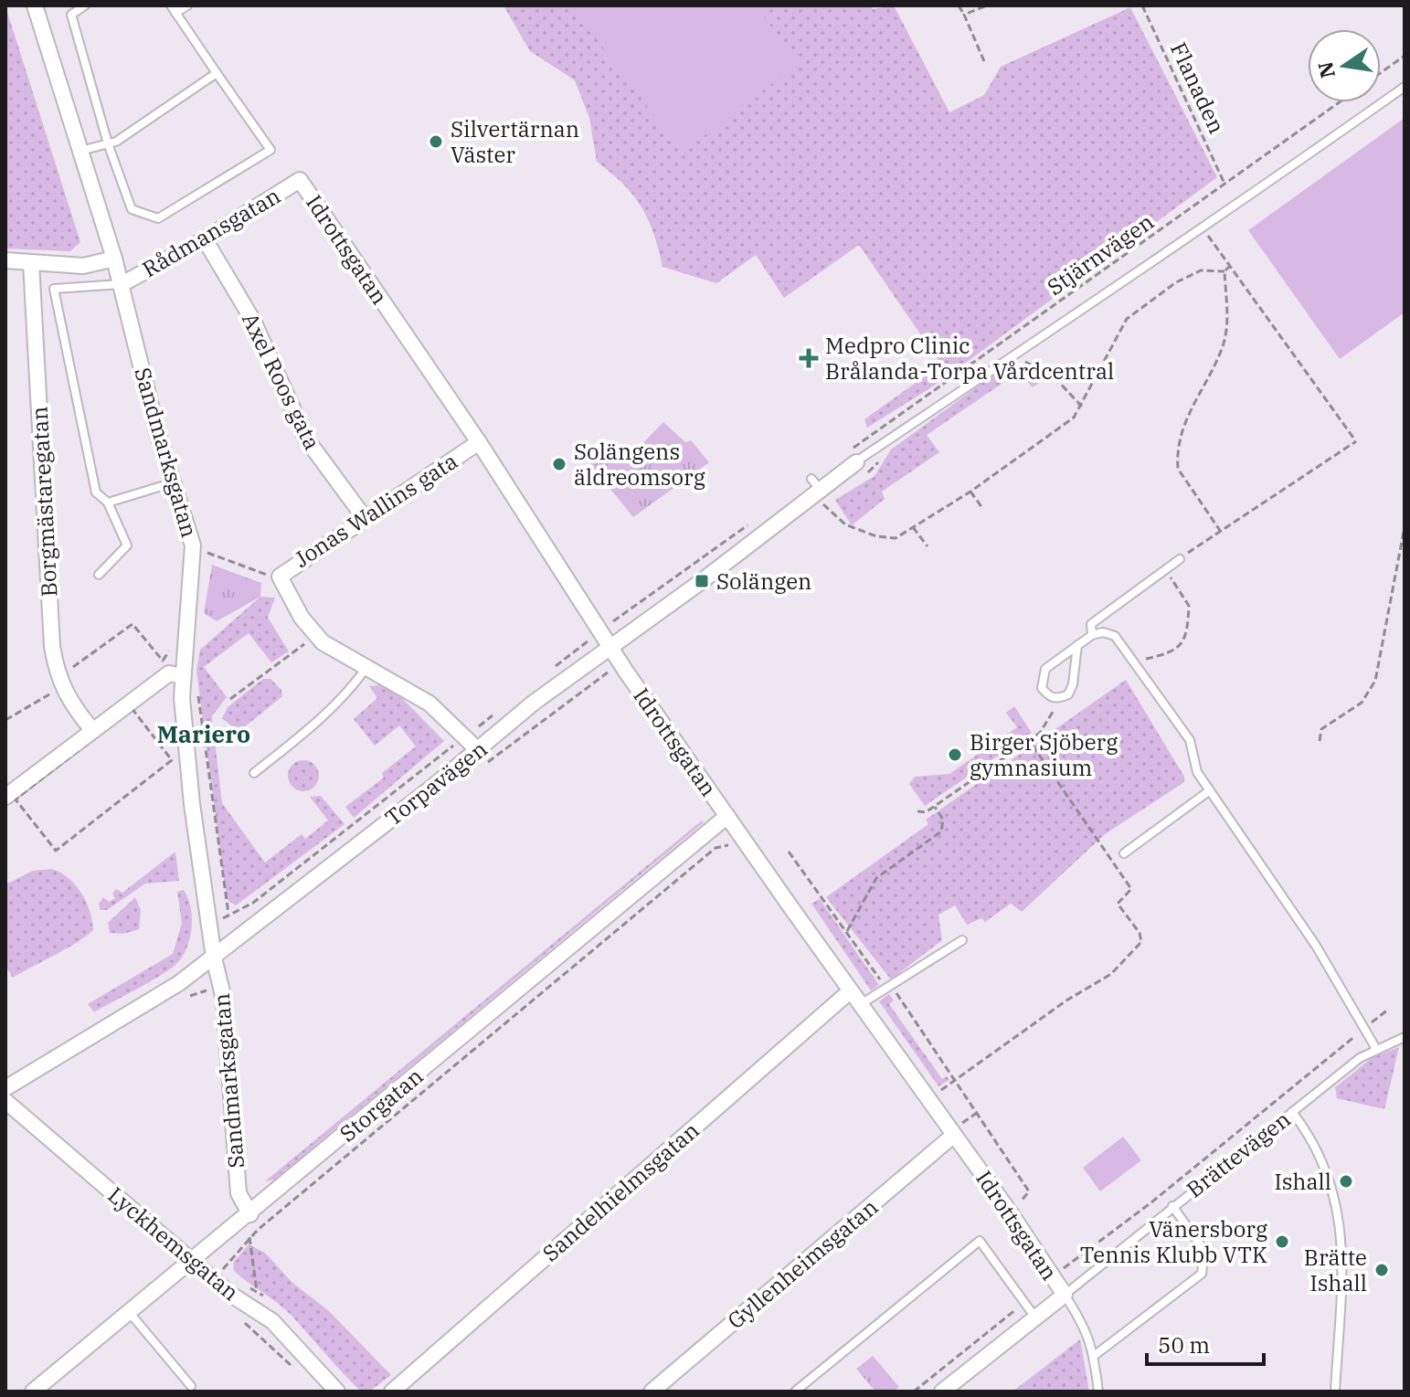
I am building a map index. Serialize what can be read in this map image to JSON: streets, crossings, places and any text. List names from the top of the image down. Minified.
{"streets":{"street":["Rådmansgatan","Idrottsgatan","Axel Roos gata","Sandmarksgatan","Borgmästaregatan","Jonas Wallins gata","Torpavägen","Storgatan","Brättevägen","Sandelhielmsgatan","Lyckhemsgatan","Gyllenheimsgatan"],"path":["Flanaden","Stjärnvägen"]},"crossings":[["Flanaden","Stjärnvägen"],["Rådmansgatan","Idrottsgatan"],["Rådmansgatan","Axel Roos gata"],["Rådmansgatan","Sandmarksgatan"],["Rådmansgatan","Borgmästaregatan"],["Idrottsgatan","Jonas Wallins gata"],["Idrottsgatan","Torpavägen"],["Idrottsgatan","Storgatan"],["Idrottsgatan","Brättevägen"],["Idrottsgatan","Sandelhielmsgatan"],["Idrottsgatan","Gyllenheimsgatan"],["Stjärnvägen","Torpavägen"],["Axel Roos gata","Jonas Wallins gata"],["Sandmarksgatan","Torpavägen"],["Sandmarksgatan","Storgatan"],["Jonas Wallins gata","Torpavägen"],["Storgatan","Lyckhemsgatan"]],"districts":["Mariero"],"places":{"other":["Silvertärnan Väster","Solängens äldreomsorg","Birger Sjöberg gymnasium","Ishall","Vänersborg Tennis Klubb VTK","Brätte Ishall"],"health":["Medpro Clinic Brålanda-Torpa Vårdcentral"],"transit":["Solängen"]},"scale_bar":"50 m","north":"left"}
